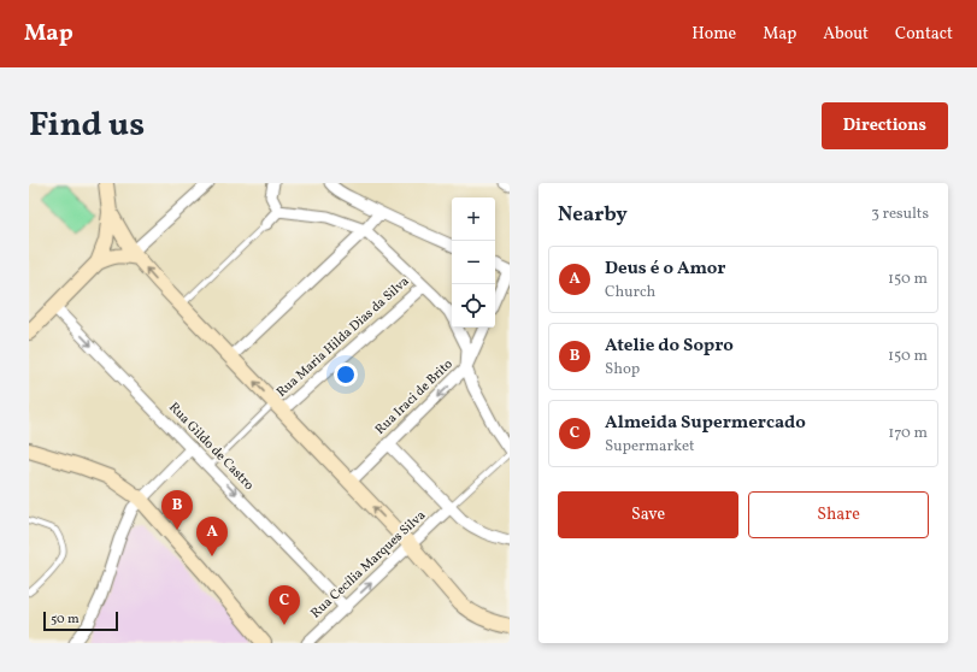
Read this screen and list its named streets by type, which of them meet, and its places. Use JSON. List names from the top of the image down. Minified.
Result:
{"streets":{"street":["Rua Maria Hilda Dias da Silva","Rua Iraci de Brito","Rua Gildo de Castro","Rua Cecília Marques Silva"]},"crossings":[["Rua Gildo de Castro","Rua Cecília Marques Silva"]],"one_way":["Rua Iraci de Brito","Rua Cecília Marques Silva"],"scale_bar":"50 m","page":{"header":"Map","nav":["Home","Map","About","Contact"],"title":"Find us","buttons":["Directions",["Save","Share"]],"heading":["Nearby","3 results"],"map_buttons":["+","−"],"list":[{"mark":"A","name":"Deus é o Amor","note":"Church","value":"150 m"},{"mark":"B","name":"Atelie do Sopro","note":"Shop","value":"150 m"},{"mark":"C","name":"Almeida Supermercado","note":"Supermarket","value":"170 m"}],"pins":["B","A","C"],"scale":"50 m"}}
